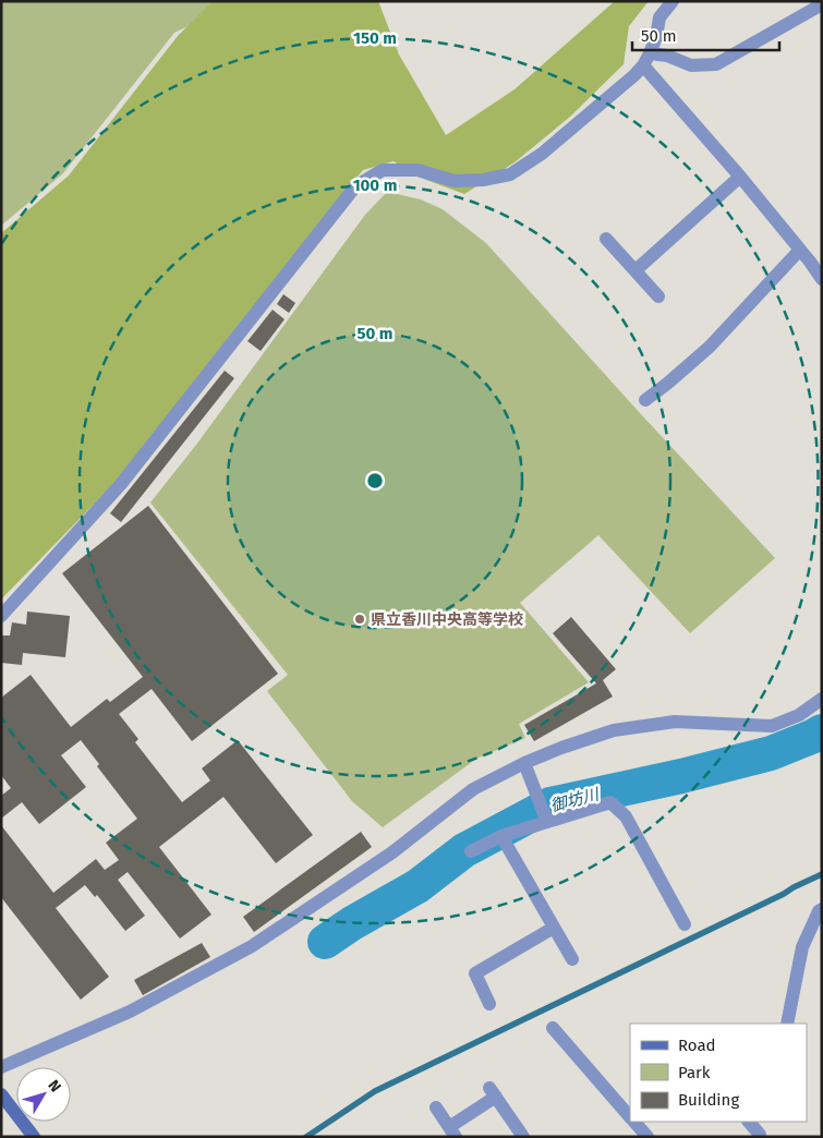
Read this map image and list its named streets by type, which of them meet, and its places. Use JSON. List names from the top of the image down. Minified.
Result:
{"water":["御坊川"],"places":["県立香川中央高等学校"],"legend":["Road","Park","Building"],"scale_bar":"50 m","north":"top right","rings":["150 m","100 m","50 m"]}
